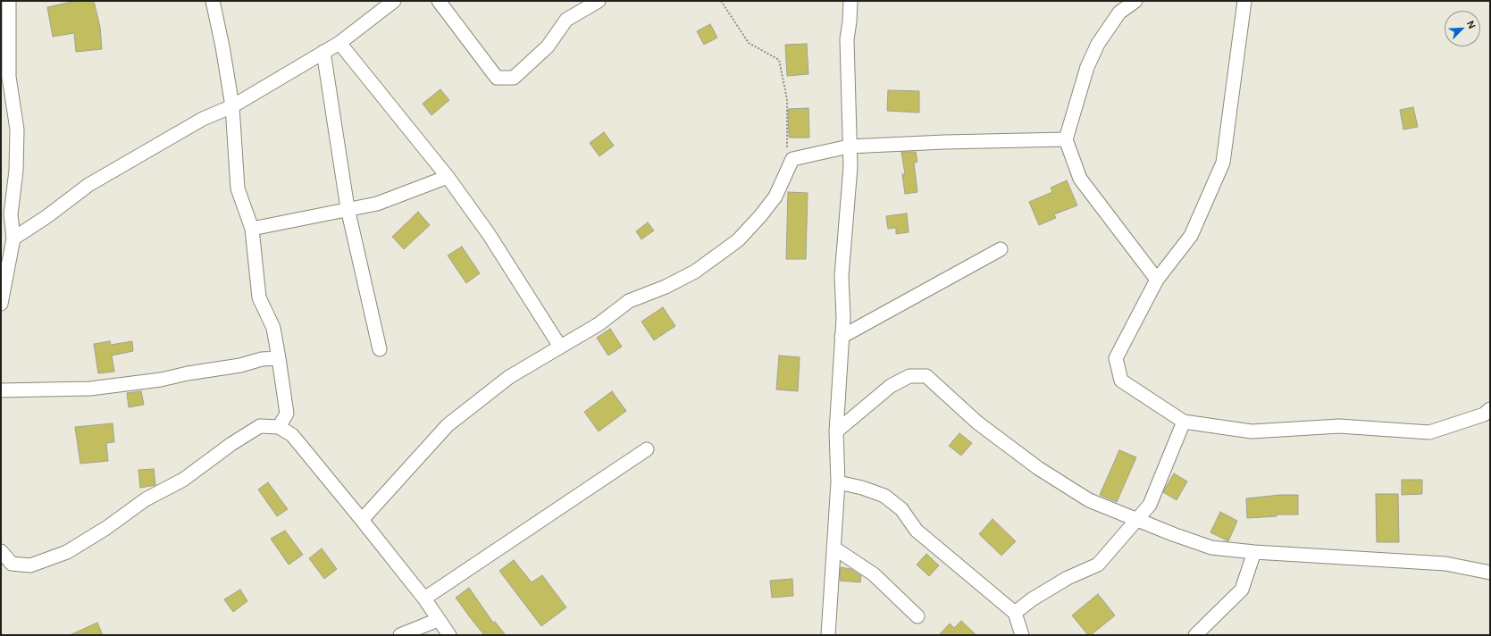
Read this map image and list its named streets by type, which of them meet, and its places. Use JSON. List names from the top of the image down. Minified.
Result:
{"north":"top right"}
